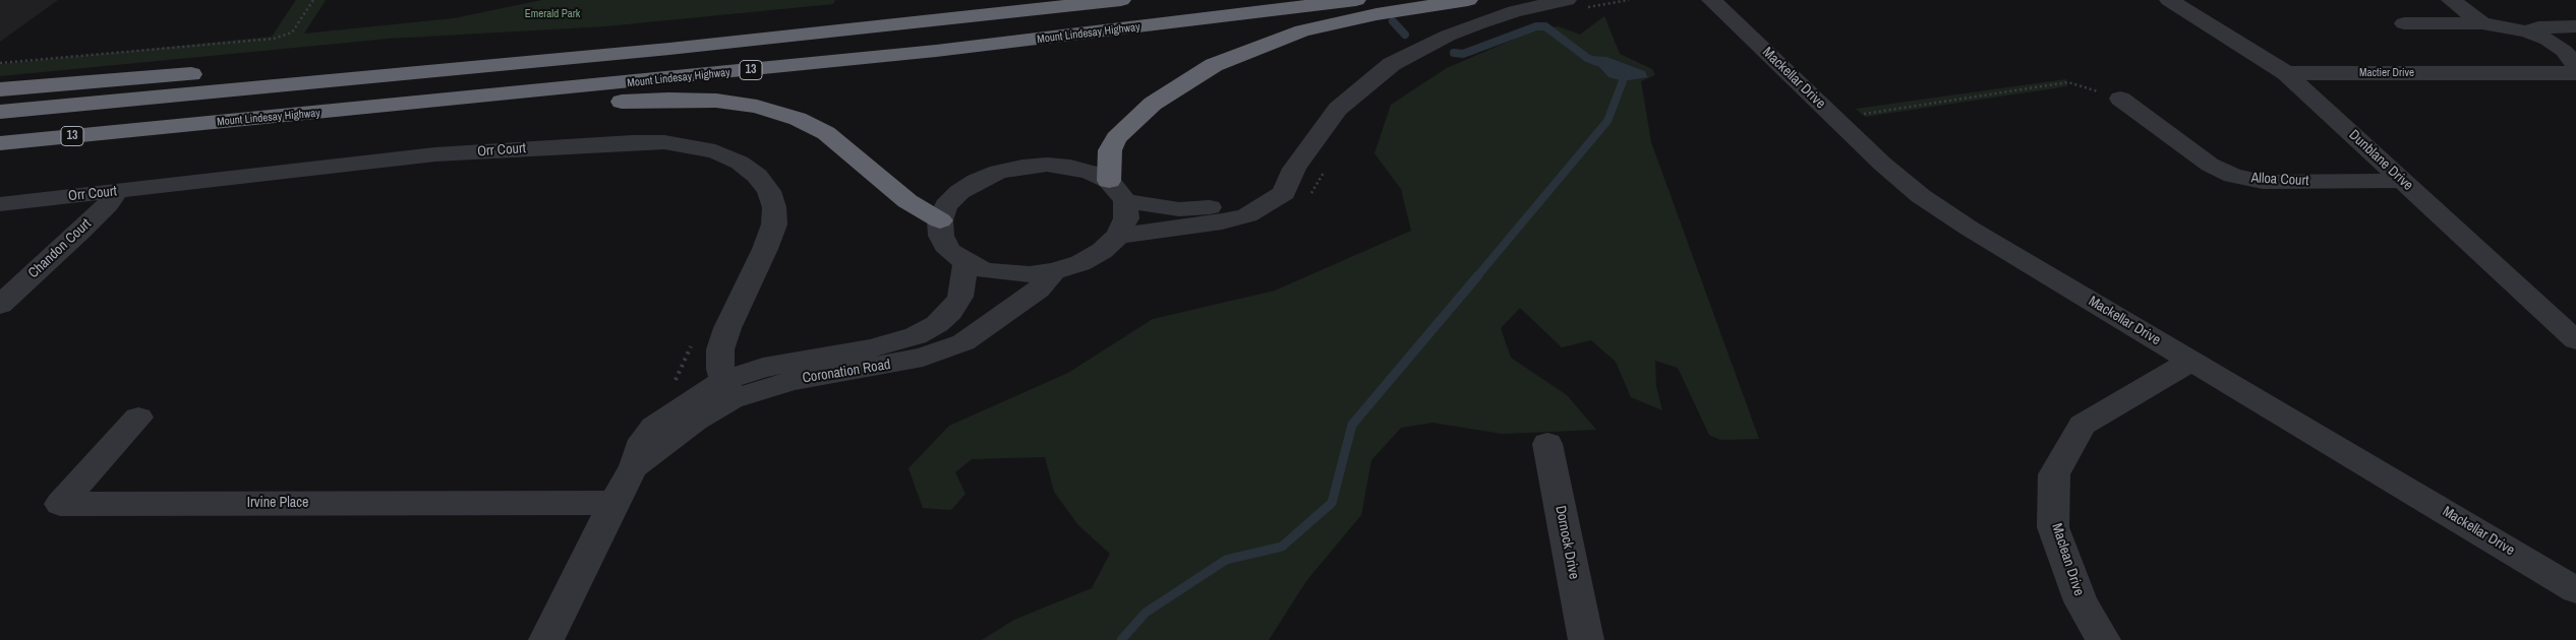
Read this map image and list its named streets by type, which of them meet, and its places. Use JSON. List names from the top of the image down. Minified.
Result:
{"streets":{"highway":["Mount Lindesay Highway","13"],"street":["Mactier Drive","Mackellar Drive","Orr Court","Dunblane Drive","Alloa Court","Chandon Court","Coronation Road","Irvine Place","Dornock Drive","Maclean Drive"]},"crossings":[["Mactier Drive","Dunblane Drive"],["Mackellar Drive","Maclean Drive"],["Orr Court","Chandon Court"],["Orr Court","Coronation Road"],["Dunblane Drive","Alloa Court"],["Coronation Road","Irvine Place"]],"parks":["Emerald Park"]}
